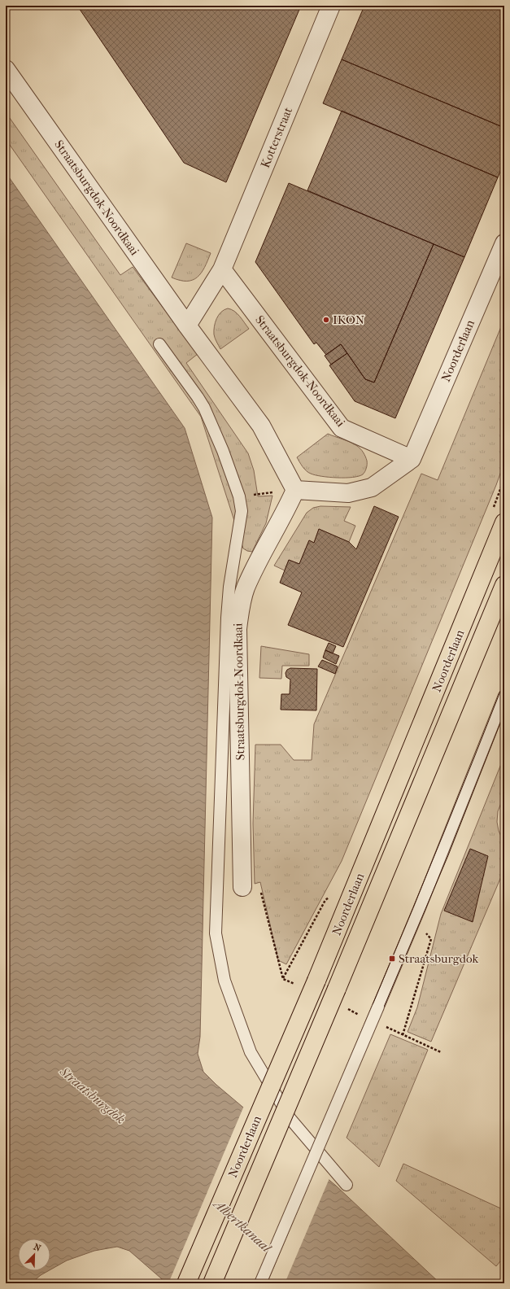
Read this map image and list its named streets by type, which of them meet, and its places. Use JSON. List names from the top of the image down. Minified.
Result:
{"streets":{"main road":["Noorderlaan"],"street":["Kotterstraat","Straatsburgdok-Noordkaai"]},"crossings":[["Kotterstraat","Straatsburgdok-Noordkaai"],["Straatsburgdok-Noordkaai","Noorderlaan"]],"water":["Straatsburgdok","Albertkanaal"],"places":{"other":["IKON"],"transit":["Straatsburgdok"]},"north":"top right"}
